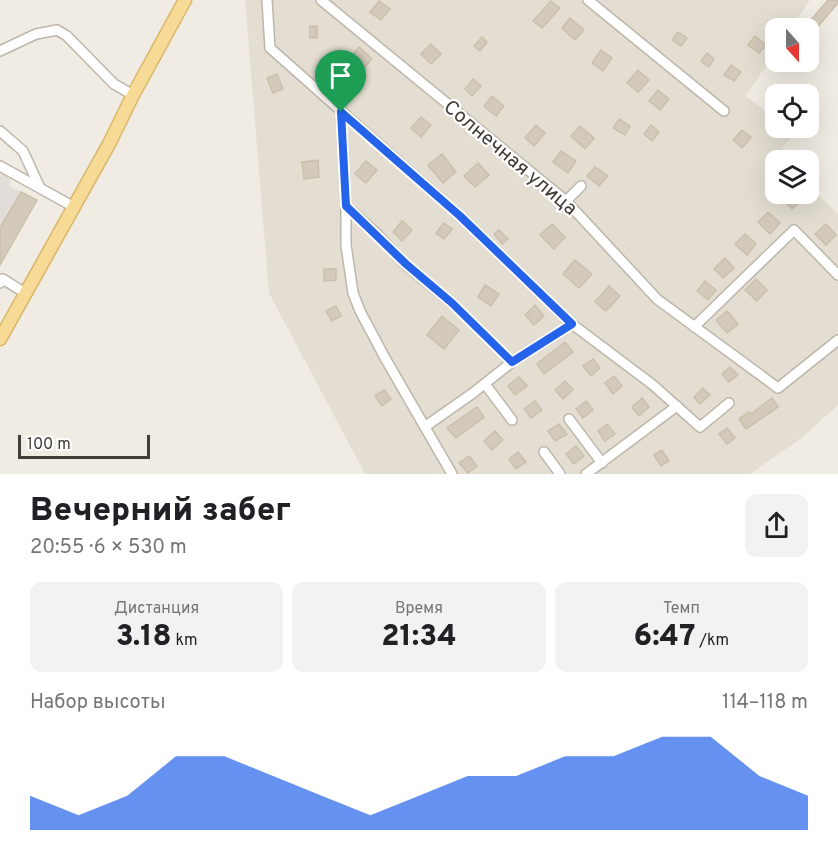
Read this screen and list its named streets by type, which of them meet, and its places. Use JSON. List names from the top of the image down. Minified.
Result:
{"streets":{"street":["Солнечная улица"]},"scale_bar":"100 m","north":"bottom","page":{"scale":"100 m","heading":["Вечерний забег","20:55 · 6 × 530 m"],"stats":[["Дистанция","3.18 km"],["Время","21:34"],["Темп","6:47 /km"]],"chart":["Набор высоты","114–118 m"]}}
